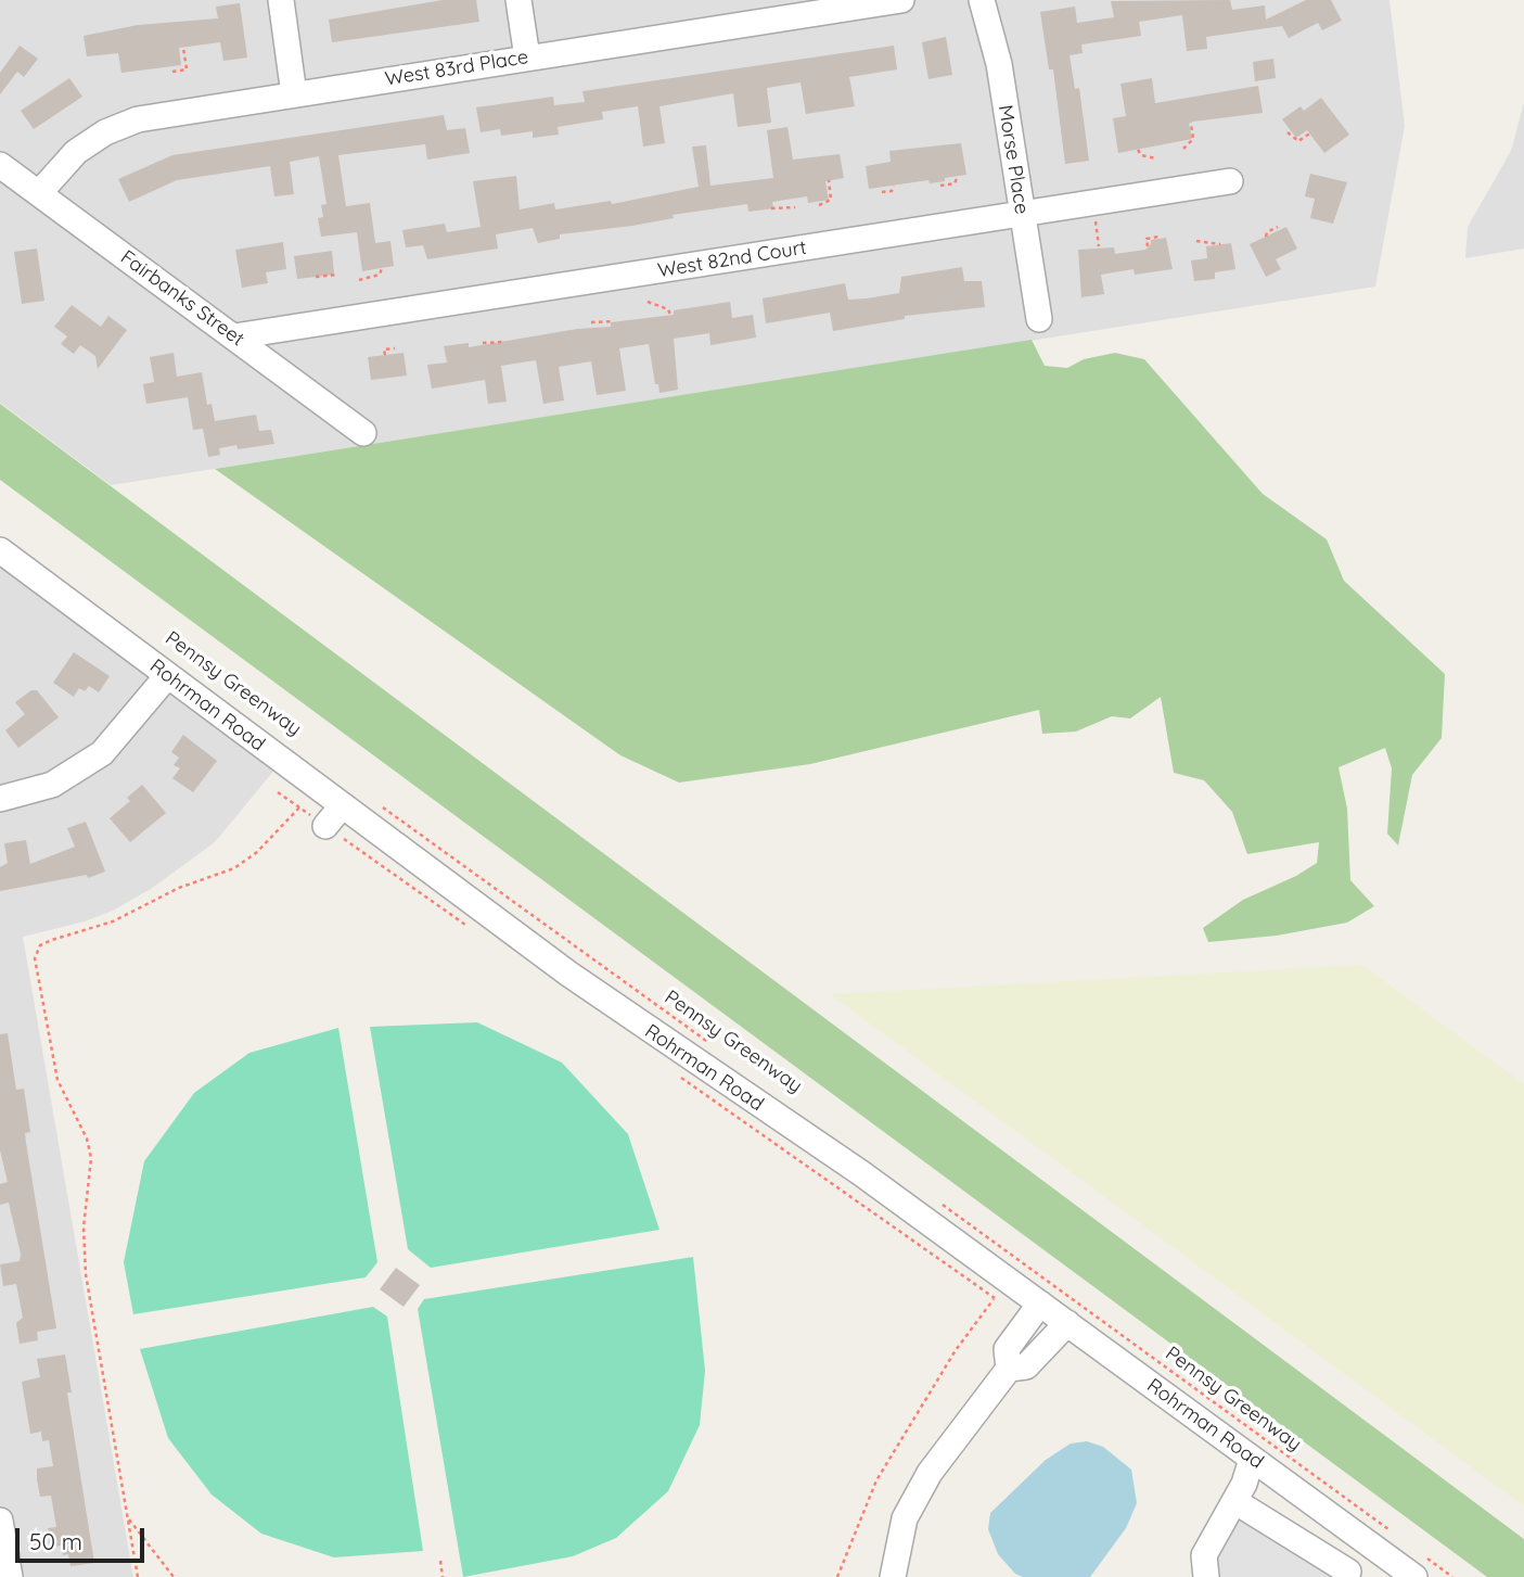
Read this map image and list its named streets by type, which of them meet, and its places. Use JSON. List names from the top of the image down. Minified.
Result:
{"streets":{"street":["West 83rd Place","Morse Place","West 82nd Court","Fairbanks Street","Rohrman Road"],"path":["Pennsy Greenway"]},"crossings":[["West 83rd Place","Fairbanks Street"],["Morse Place","West 82nd Court"],["West 82nd Court","Fairbanks Street"]],"scale_bar":"50 m"}
